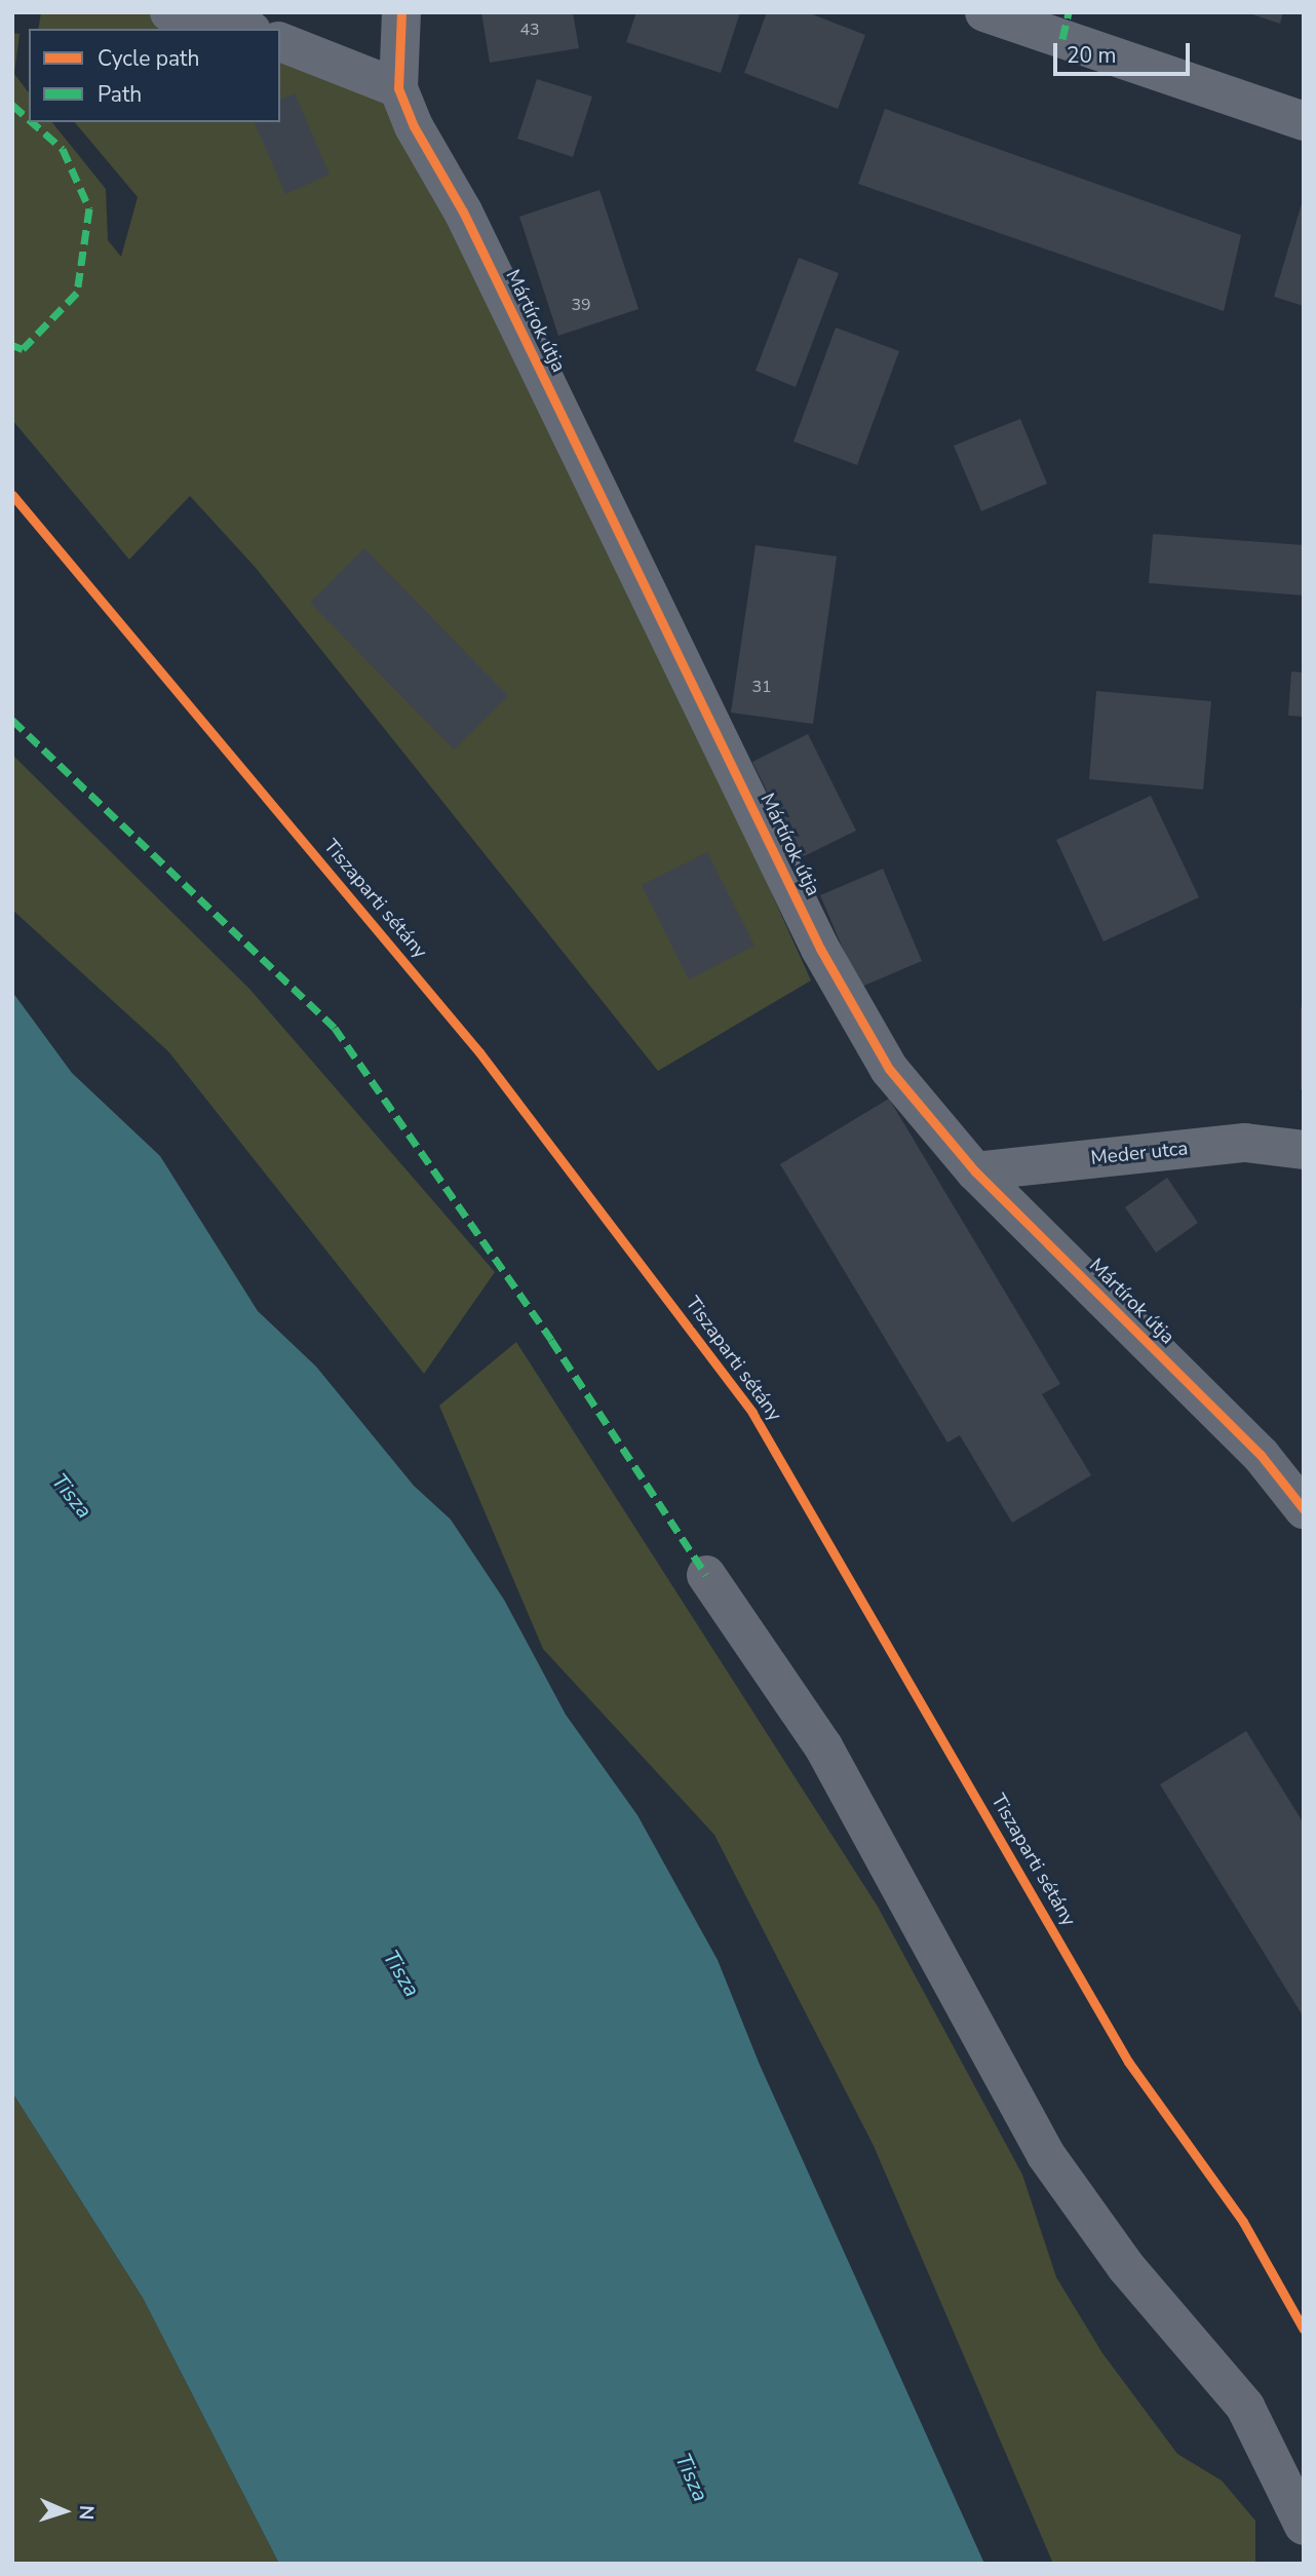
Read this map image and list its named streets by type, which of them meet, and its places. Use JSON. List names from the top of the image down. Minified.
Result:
{"streets":{"street":["Mártírok útja","Meder utca"],"cycle path":["Tiszaparti sétány"]},"crossings":[["Mártírok útja","Meder utca"]],"water":["Tisza"],"house_numbers":["43","39","31"],"legend":["Cycle path","Path"],"scale_bar":"20 m","north":"right"}
